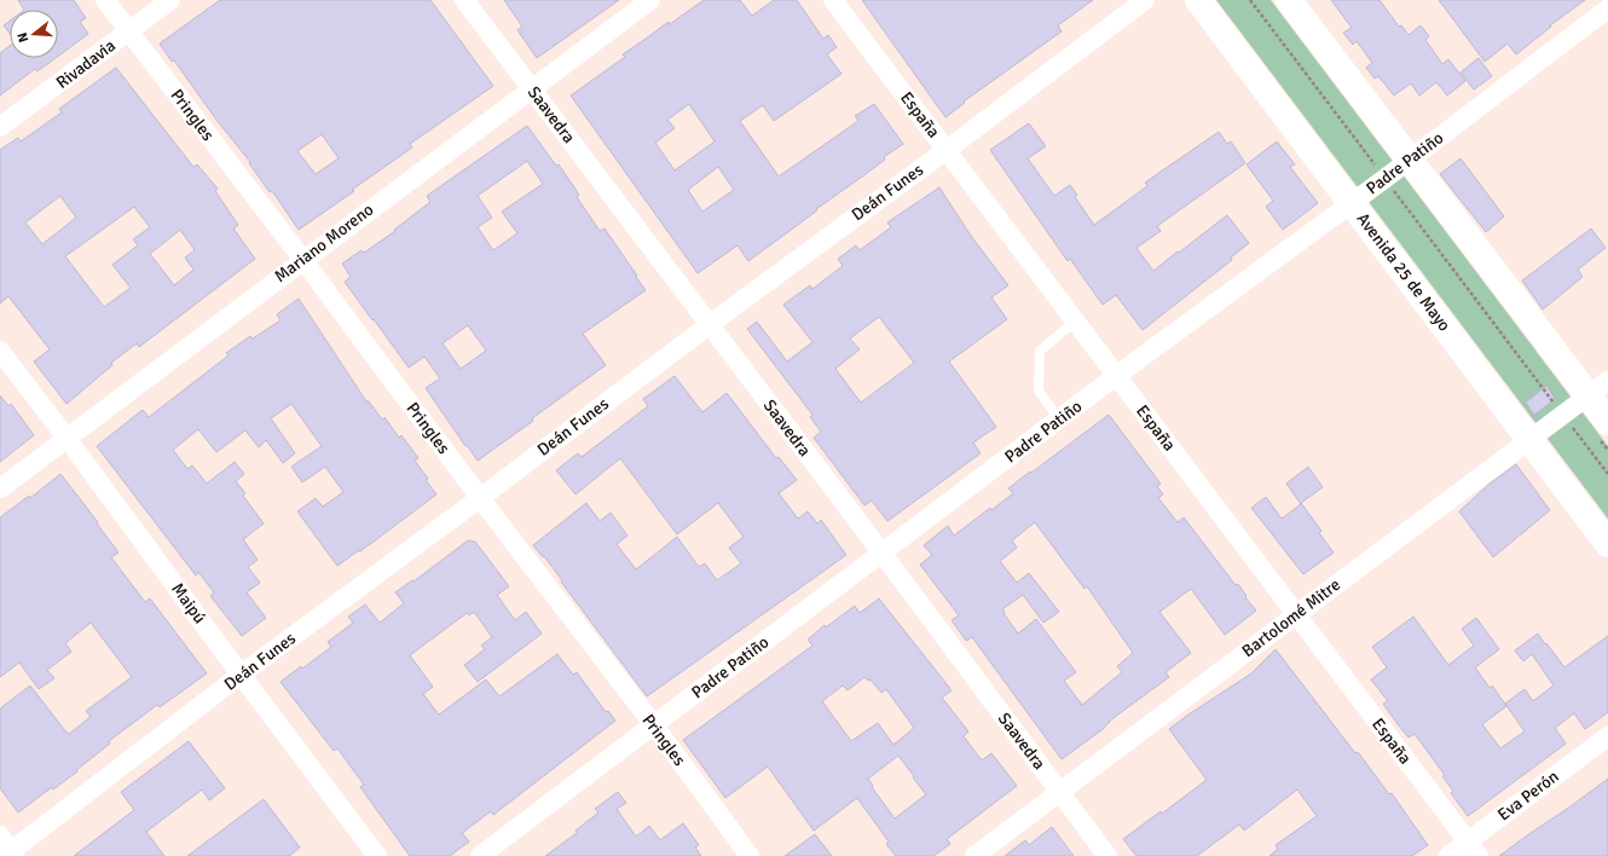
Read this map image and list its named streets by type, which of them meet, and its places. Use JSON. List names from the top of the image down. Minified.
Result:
{"streets":{"main road":["Avenida 25 de Mayo"],"street":["Rivadavia","Pringles","Saavedra","España","Padre Patiño","Deán Funes","Mariano Moreno","Maipú","Bartolomé Mitre","Eva Perón"]},"crossings":[["Rivadavia","Pringles"],["Pringles","Padre Patiño"],["Pringles","Deán Funes"],["Pringles","Mariano Moreno"],["Saavedra","Padre Patiño"],["Saavedra","Deán Funes"],["Saavedra","Mariano Moreno"],["Saavedra","Bartolomé Mitre"],["España","Padre Patiño"],["España","Deán Funes"],["España","Bartolomé Mitre"],["España","Eva Perón"],["Padre Patiño","Avenida 25 de Mayo"],["Deán Funes","Maipú"],["Mariano Moreno","Maipú"],["Avenida 25 de Mayo","Bartolomé Mitre"]],"north":"left"}
